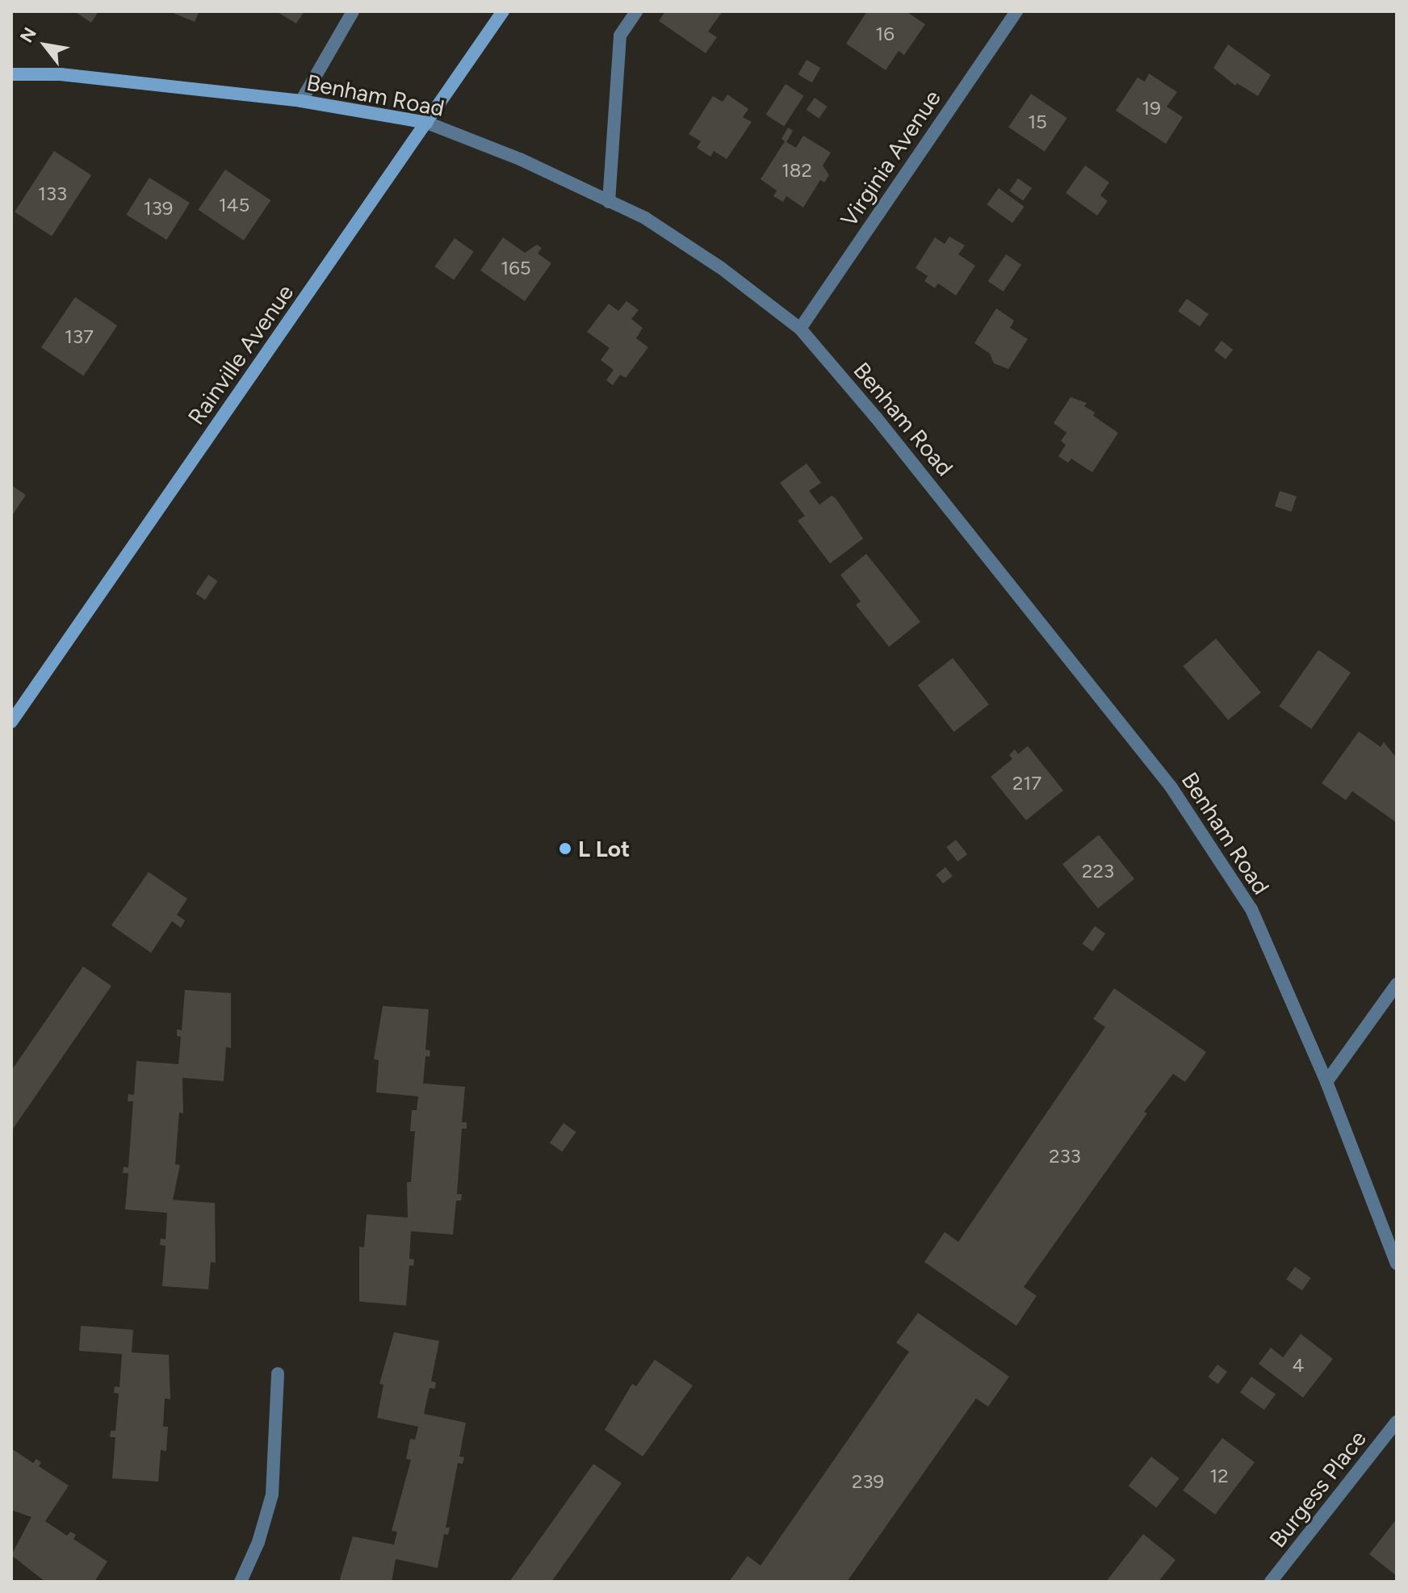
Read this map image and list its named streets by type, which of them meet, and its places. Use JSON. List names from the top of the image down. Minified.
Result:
{"streets":{"main road":["Benham Road","Rainville Avenue"],"street":["Virginia Avenue","Burgess Place"]},"crossings":[["Benham Road","Virginia Avenue"],["Benham Road","Rainville Avenue"]],"places":["L Lot"],"house_numbers":["16","19","15","182","133","145","139","165","137","217","223","233","4","12","239"],"north":"top left"}
